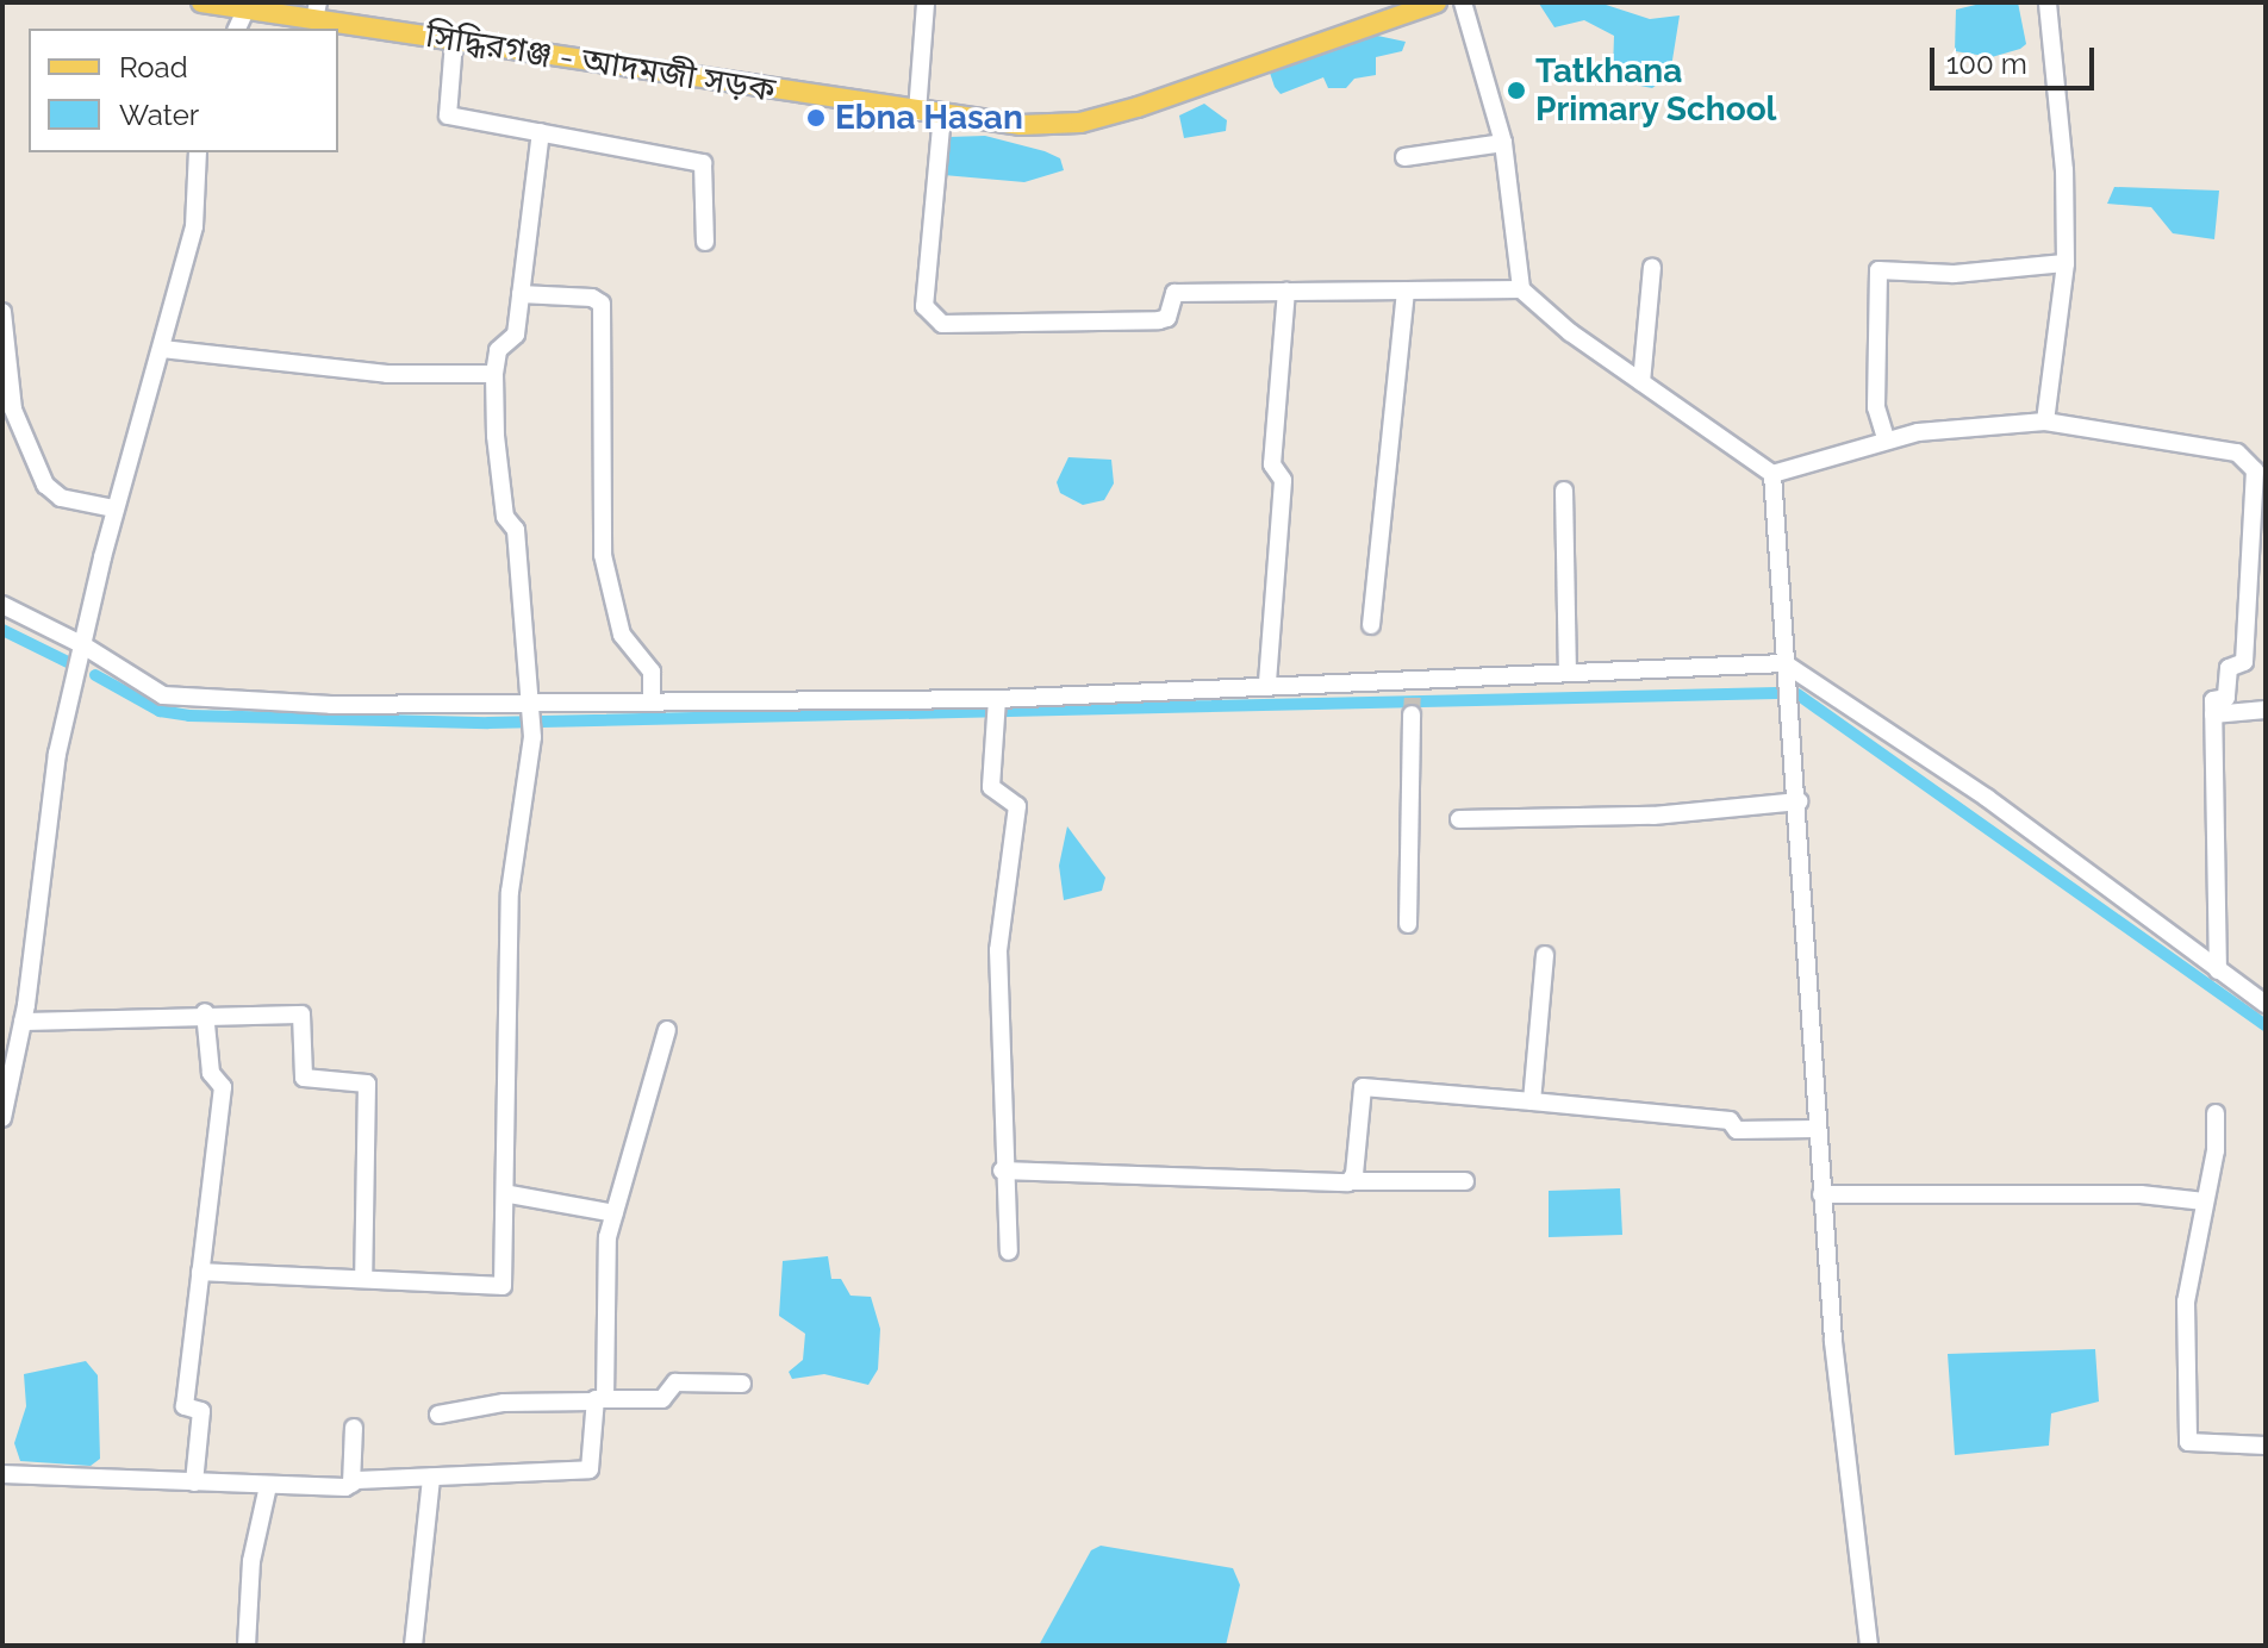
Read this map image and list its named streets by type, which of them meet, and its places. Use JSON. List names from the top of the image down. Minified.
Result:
{"streets":{"main road":["সিদ্ধিরগঞ্জ - আদমজী সড়ক"]},"places":["Tatkhana Primary School","Ebna Hasan"],"legend":["Road","Water"],"scale_bar":"100 m"}
